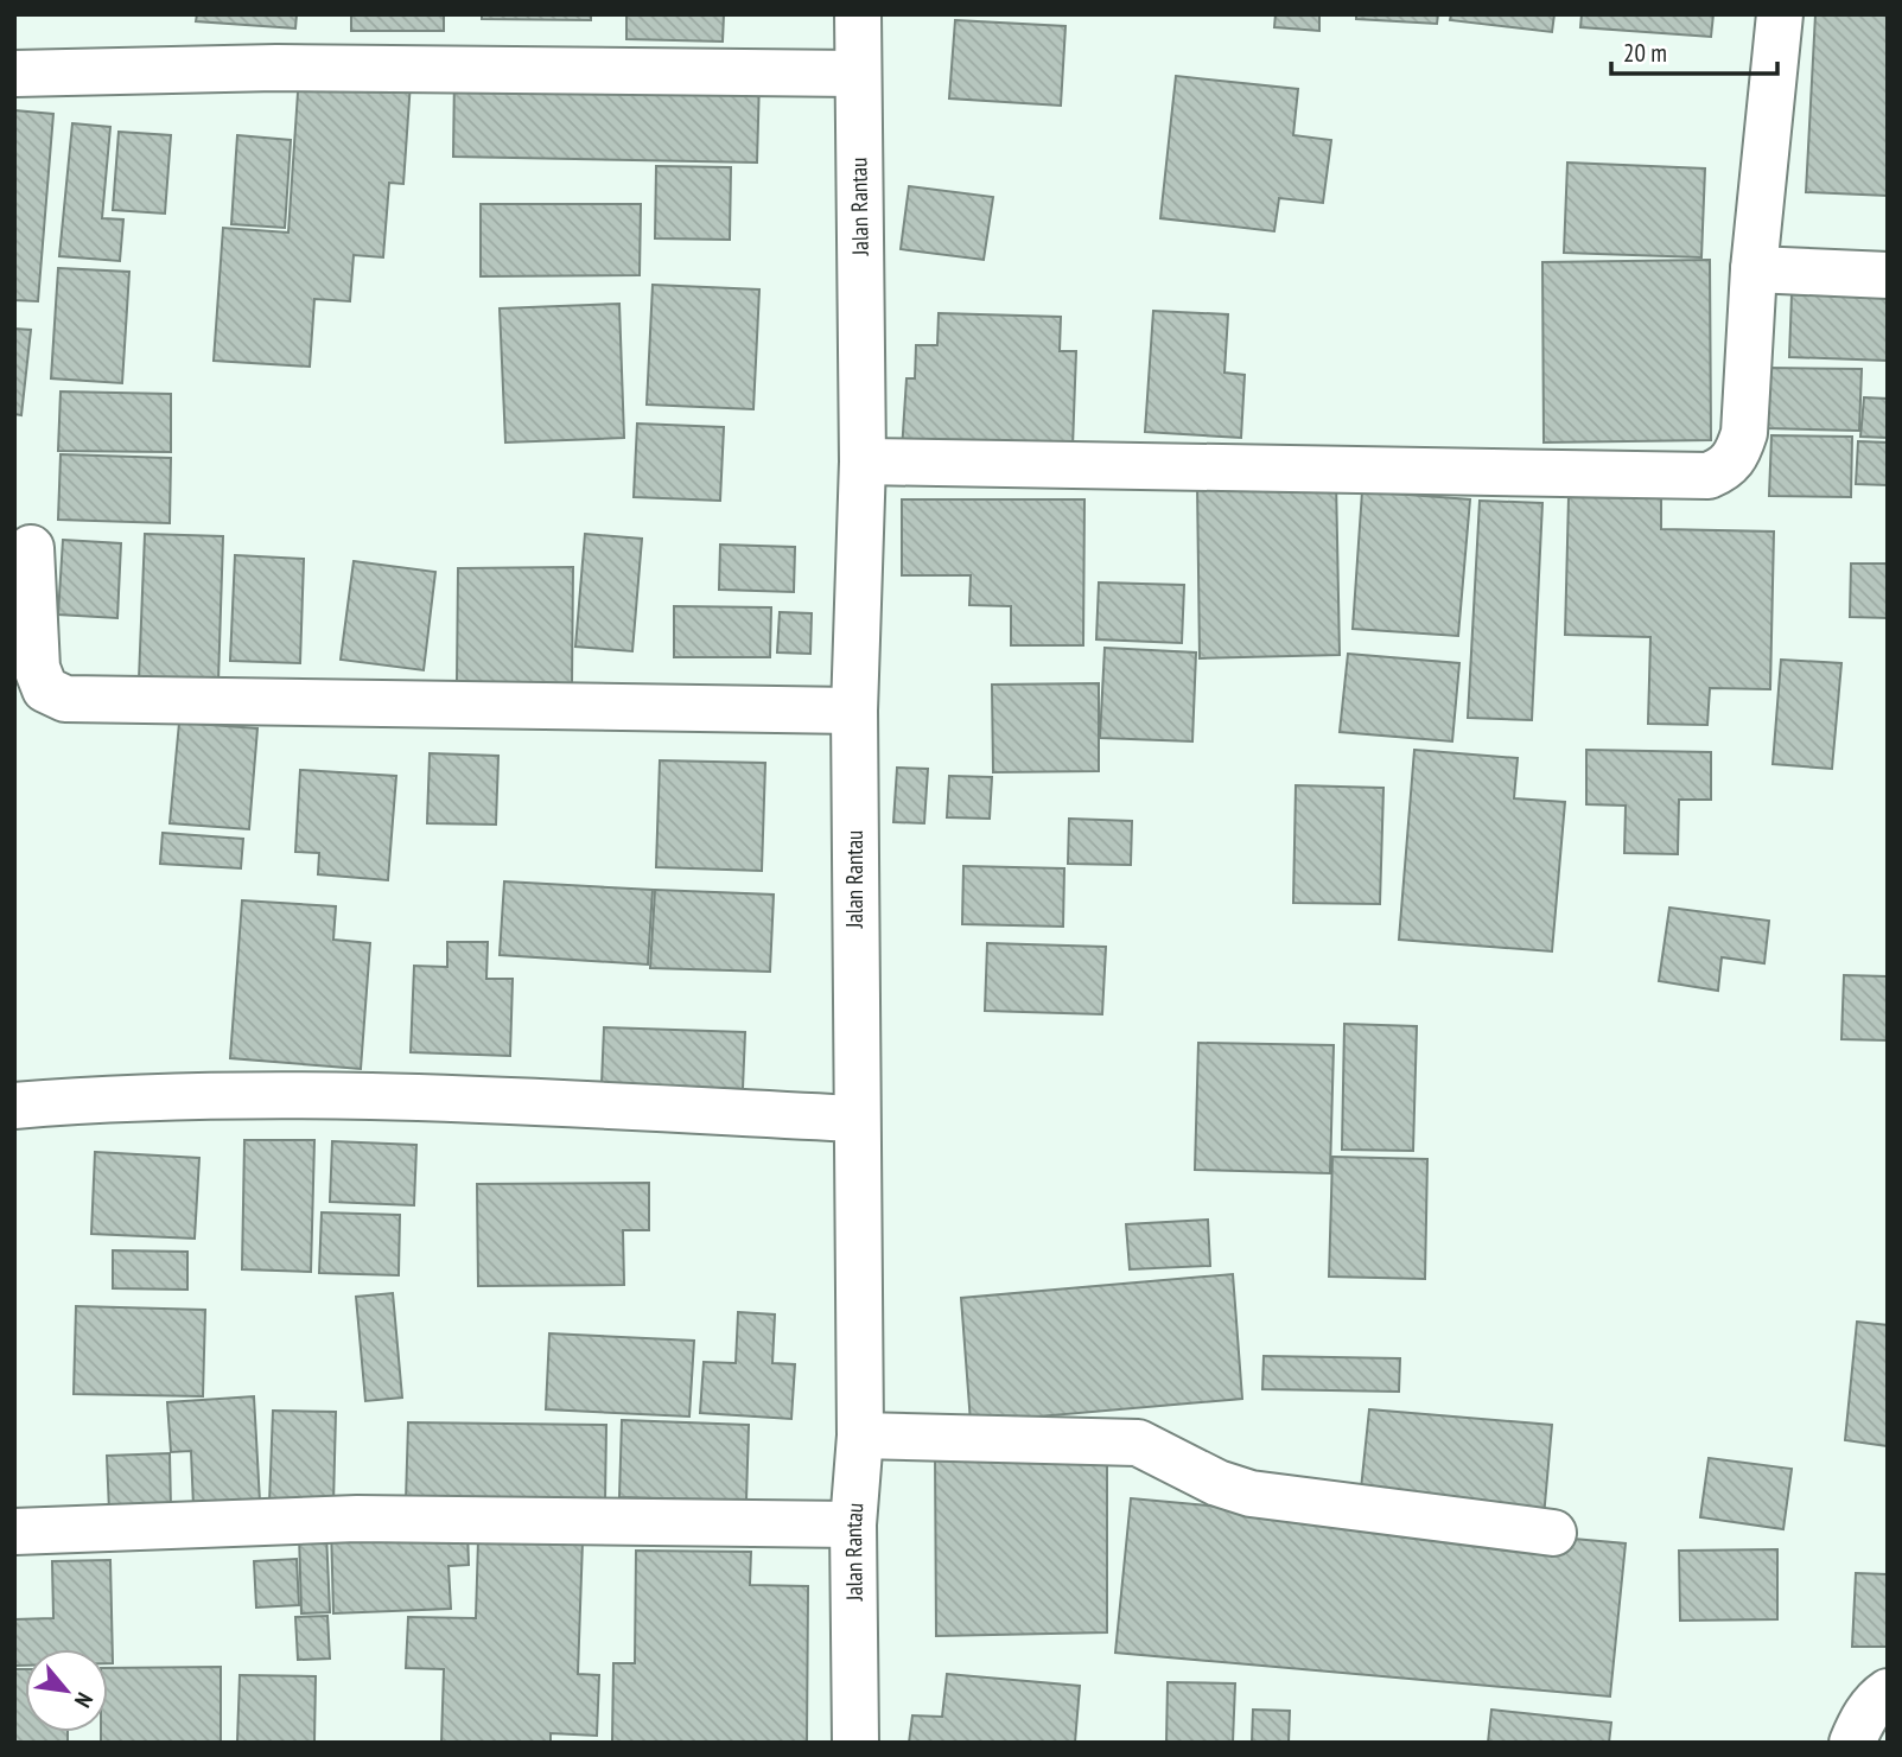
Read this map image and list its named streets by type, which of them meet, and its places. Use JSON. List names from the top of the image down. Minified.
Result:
{"streets":{"street":["Jalan Rantau"]},"scale_bar":"20 m","north":"bottom right"}
